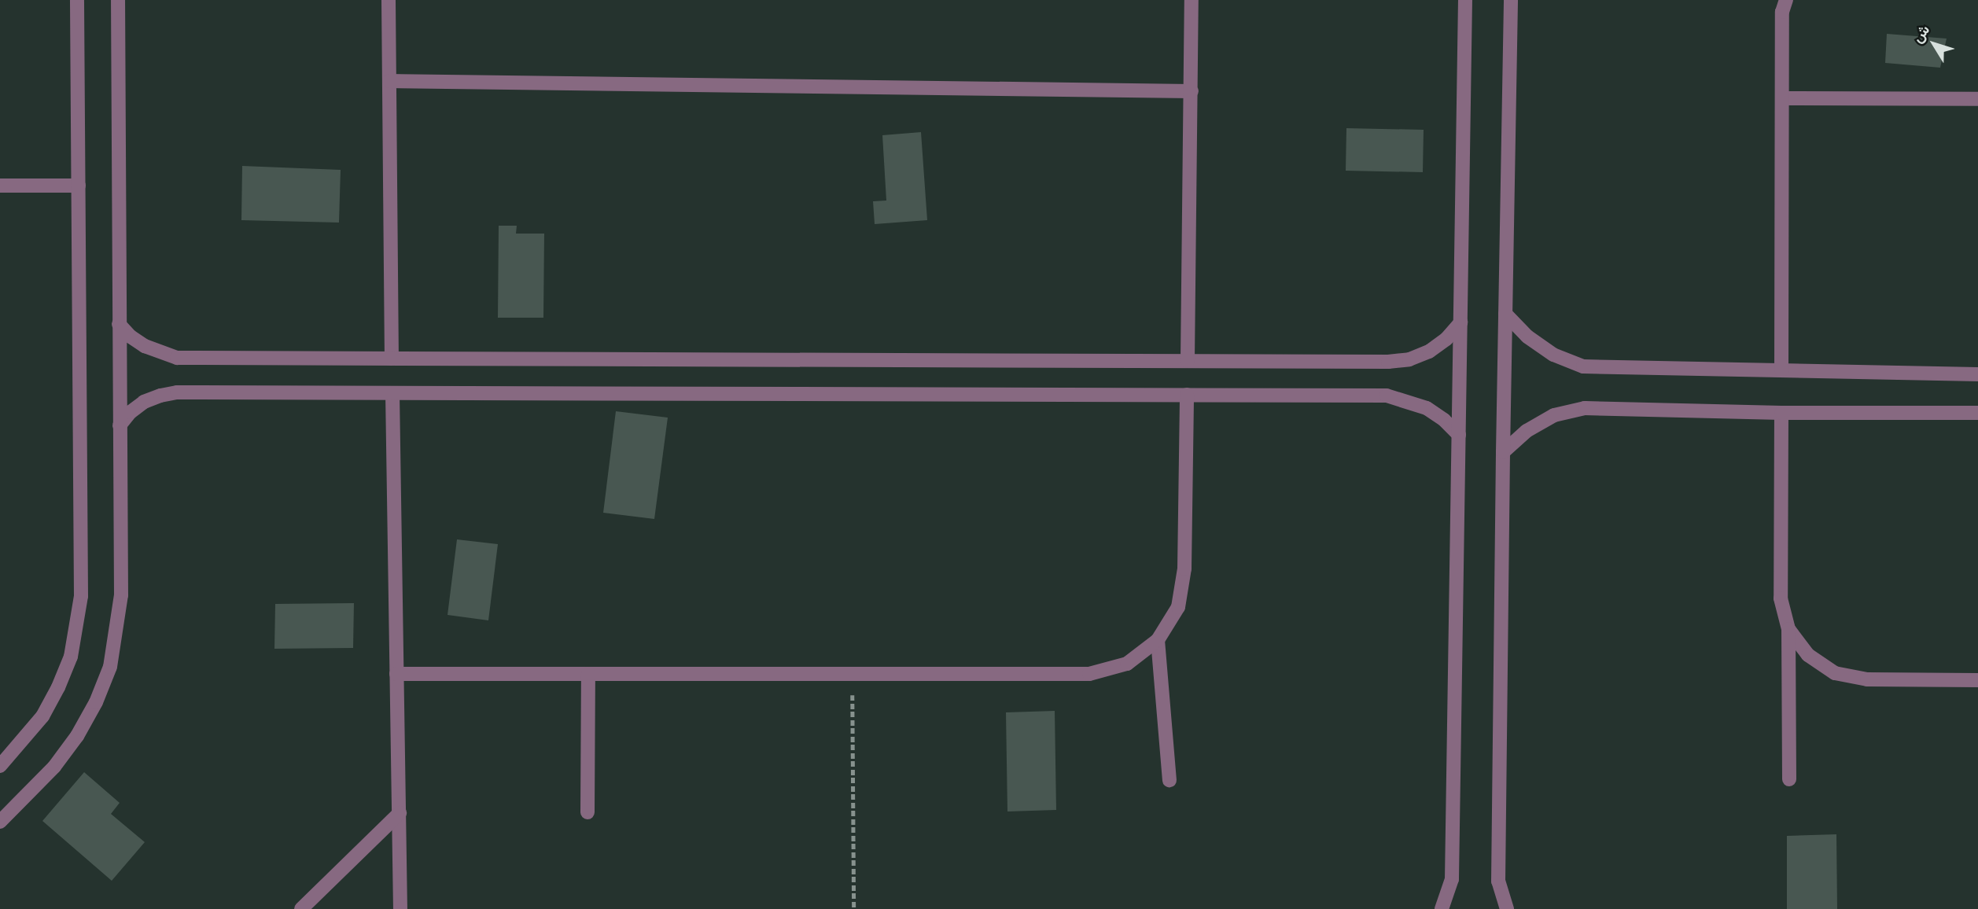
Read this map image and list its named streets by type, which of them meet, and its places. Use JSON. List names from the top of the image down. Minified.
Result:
{"north":"top left"}
